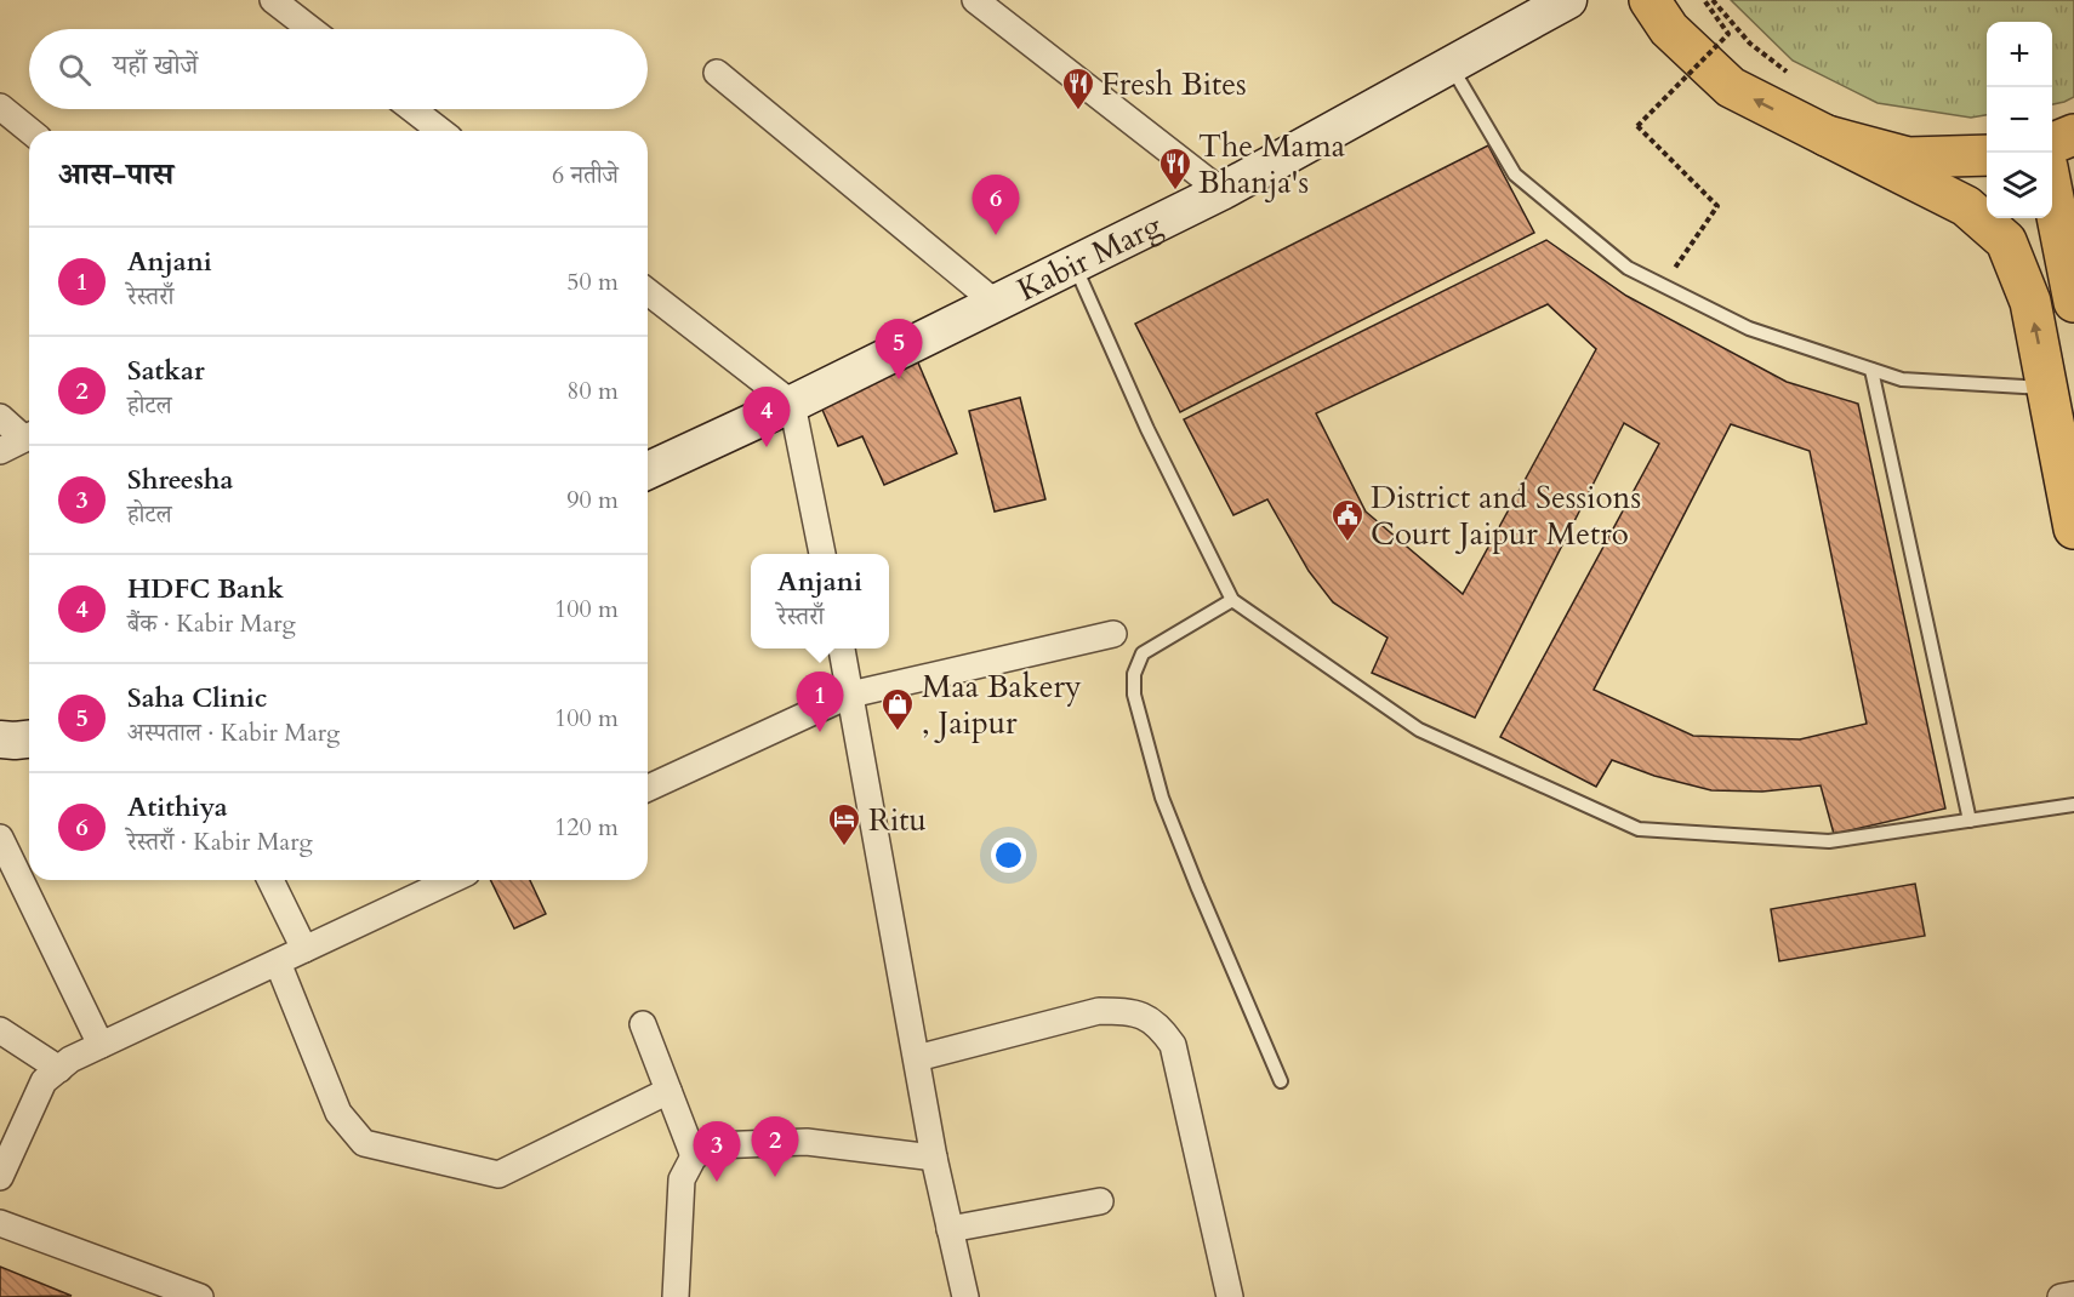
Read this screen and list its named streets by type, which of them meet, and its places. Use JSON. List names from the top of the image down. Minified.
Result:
{"streets":{"street":["Kabir Marg"]},"places":{"restaurant":["Fresh Bites","The Mama Bhanja's"],"public building":["District and Sessions Court Jaipur Metro"],"shop":["Maa Bakery , Jaipur"],"hotel":["Ritu"]},"page":{"map_buttons":["+","−"],"search":"यहाँ खोजें","heading":["आस-पास","6 नतीजे"],"pins":["6","5","4","1","2","3"],"list":[{"mark":"1","name":"Anjani","note":"रेस्तराँ","value":"50 m"},{"mark":"2","name":"Satkar","note":"होटल","value":"80 m"},{"mark":"3","name":"Shreesha","note":"होटल","value":"90 m"},{"mark":"4","name":"HDFC Bank","note":"बैंक · Kabir Marg","value":"100 m"},{"mark":"5","name":"Saha Clinic","note":"अस्पताल · Kabir Marg","value":"100 m"},{"mark":"6","name":"Atithiya","note":"रेस्तराँ · Kabir Marg","value":"120 m"}],"popup":["Anjani","रेस्तराँ"]}}
